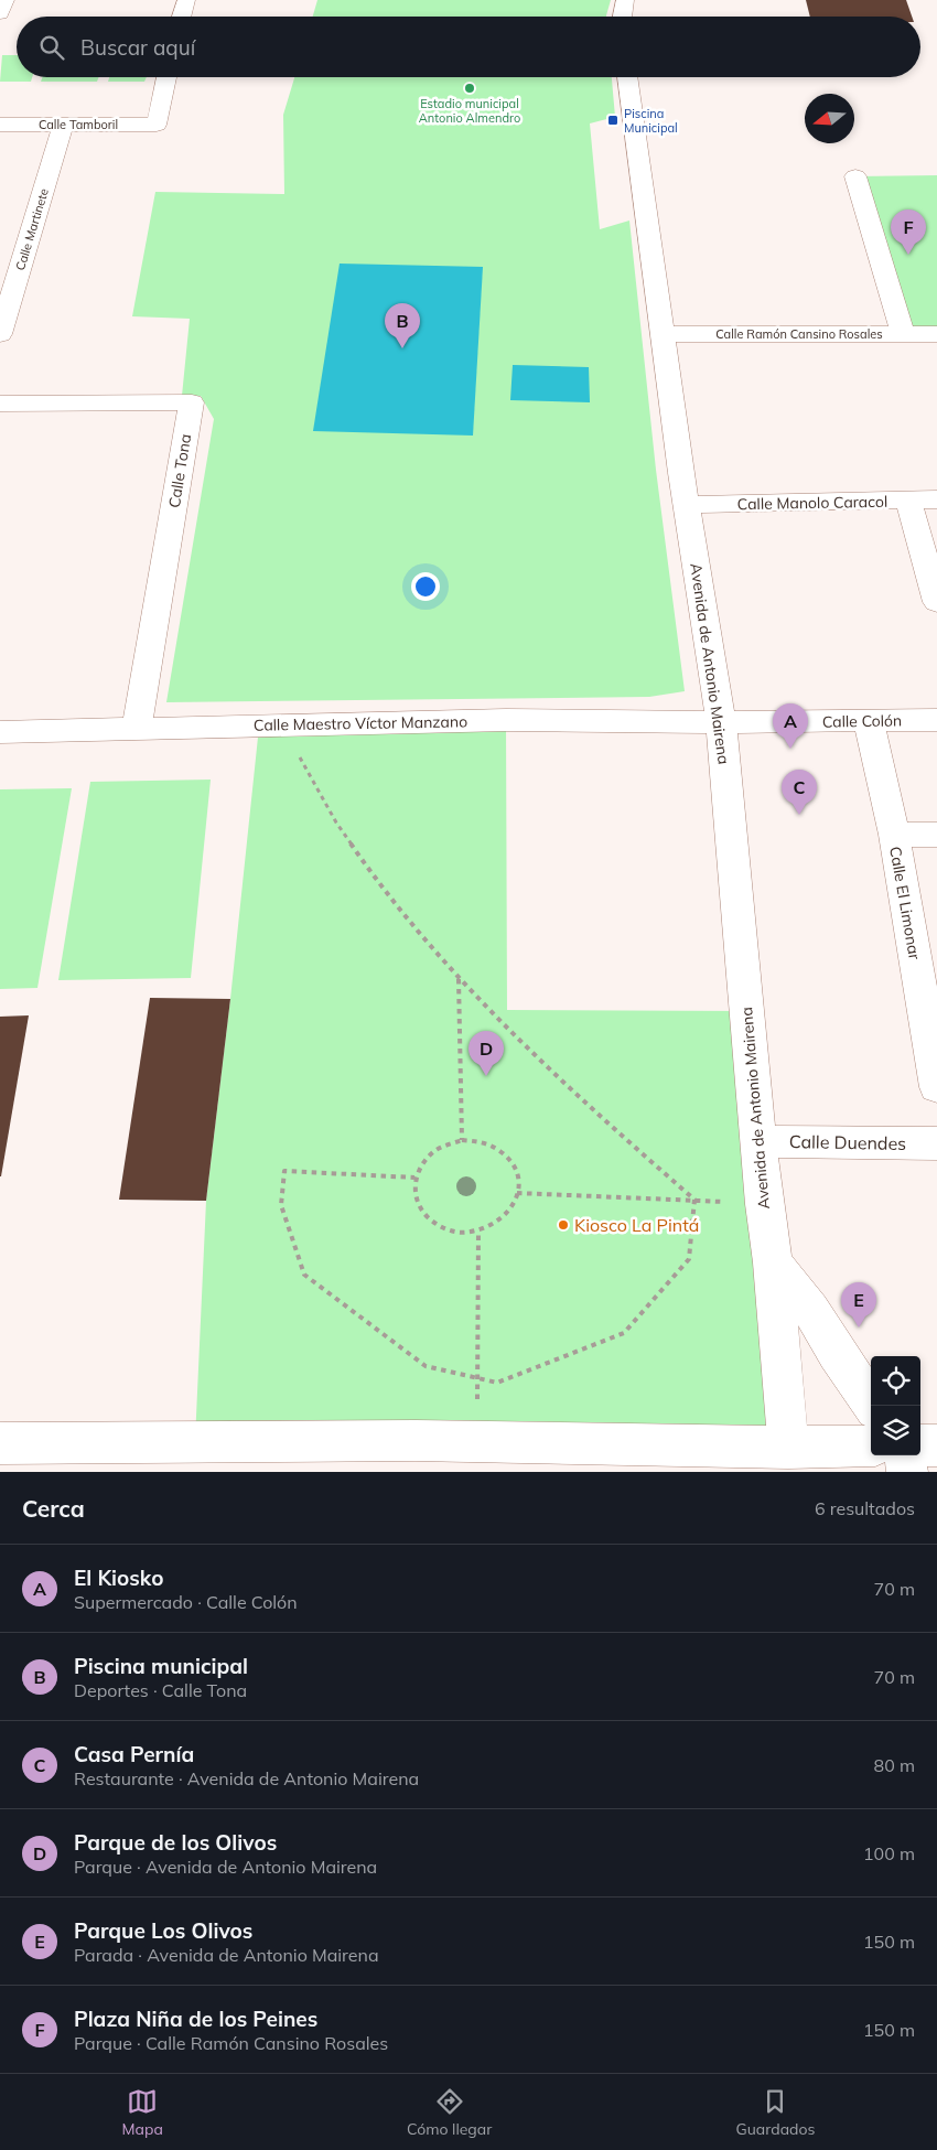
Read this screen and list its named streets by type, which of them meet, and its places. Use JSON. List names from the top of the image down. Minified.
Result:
{"streets":{"street":["Calle Tamboril","Calle Martinete","Calle Ramón Cansino Rosales","Calle Tona","Calle Manolo Caracol","Avenida de Antonio Mairena","Calle Colón","Calle Maestro Víctor Manzano","Calle El Limonar","Calle Duendes"]},"crossings":[["Calle Tamboril","Calle Martinete"],["Calle Ramón Cansino Rosales","Avenida de Antonio Mairena"],["Calle Tona","Calle Maestro Víctor Manzano"],["Calle Manolo Caracol","Avenida de Antonio Mairena"],["Avenida de Antonio Mairena","Calle Colón"],["Avenida de Antonio Mairena","Calle Maestro Víctor Manzano"],["Avenida de Antonio Mairena","Calle Duendes"],["Calle Colón","Calle Maestro Víctor Manzano"],["Calle Colón","Calle El Limonar"]],"places":{"other":["Estadio municipal Antonio Almendro","Kiosco La Pintá"],"transit":["Piscina Municipal"]},"north":"left","page":{"search":"Buscar aquí","pins":["F","B","A","C","D","E"],"heading":["Cerca","6 resultados"],"list":[{"mark":"A","name":"El Kiosko","note":"Supermercado · Calle Colón","value":"70 m"},{"mark":"B","name":"Piscina municipal","note":"Deportes · Calle Tona","value":"70 m"},{"mark":"C","name":"Casa Pernía","note":"Restaurante · Avenida de Antonio Mairena","value":"80 m"},{"mark":"D","name":"Parque de los Olivos","note":"Parque · Avenida de Antonio Mairena","value":"100 m"},{"mark":"E","name":"Parque Los Olivos","note":"Parada · Avenida de Antonio Mairena","value":"150 m"},{"mark":"F","name":"Plaza Niña de los Peines","note":"Parque · Calle Ramón Cansino Rosales","value":"150 m"}],"nav":["Mapa","Cómo llegar","Guardados"]}}
